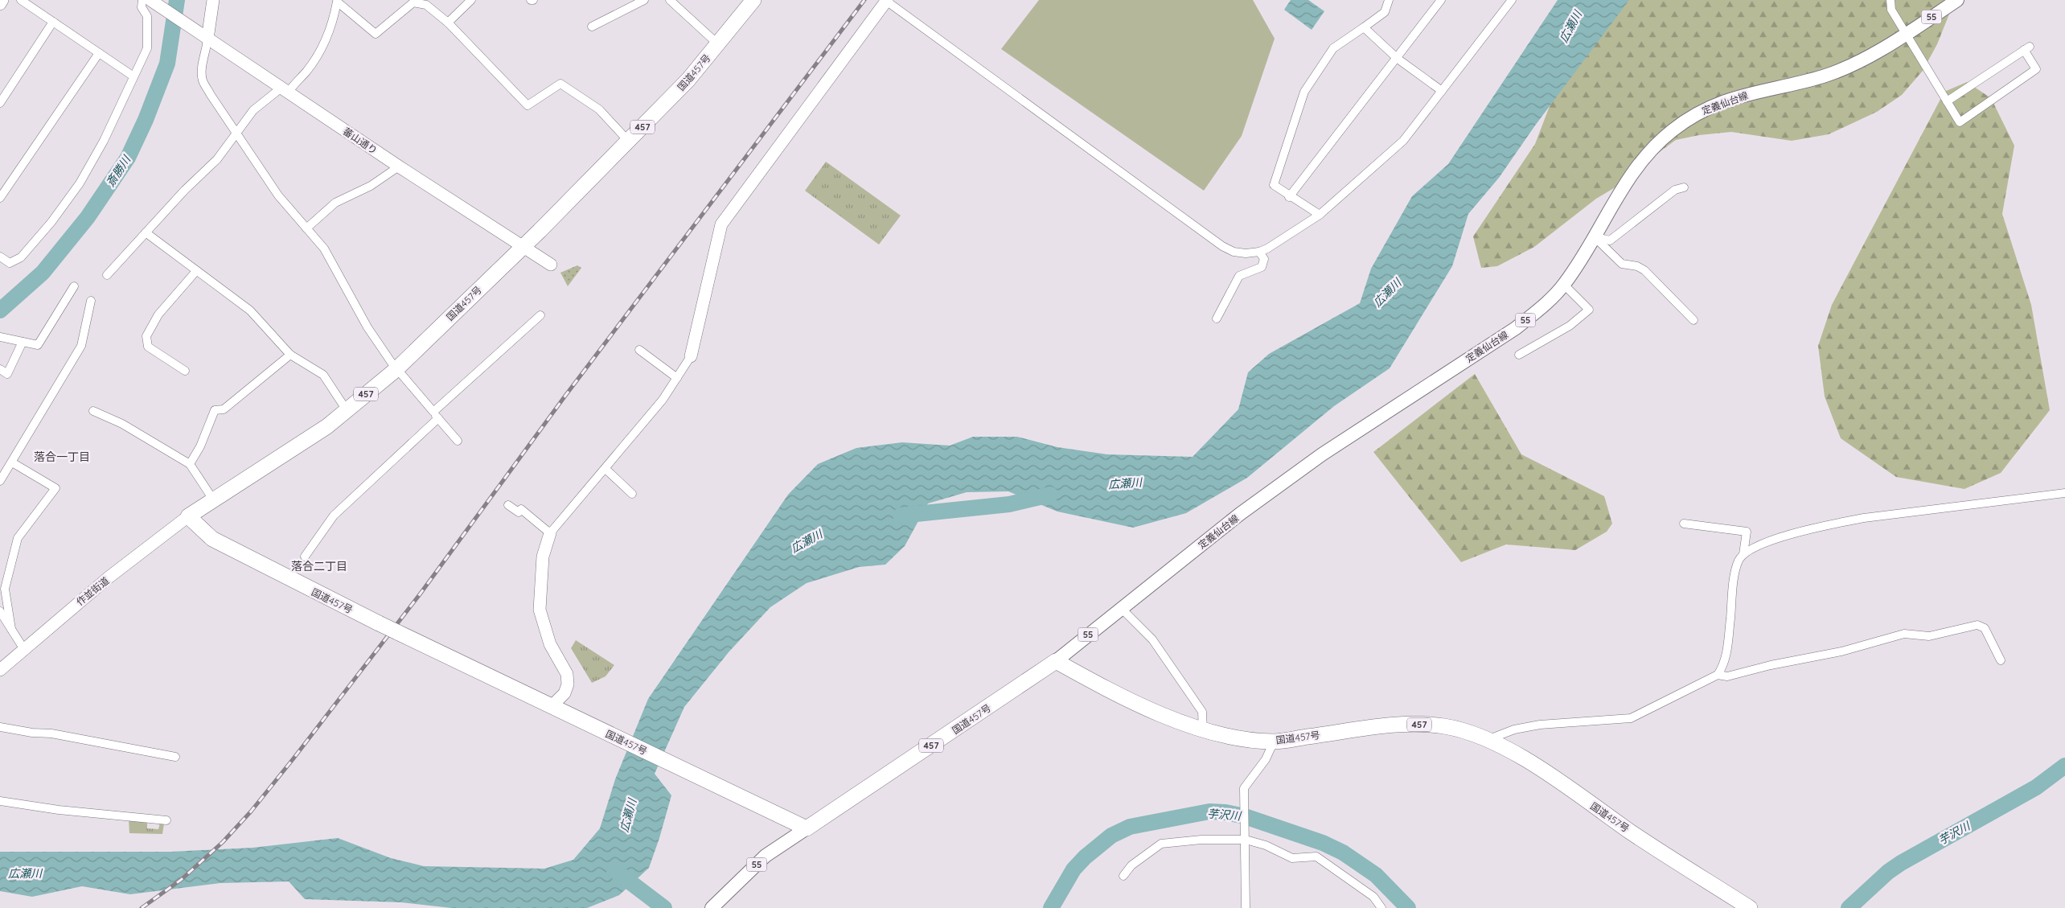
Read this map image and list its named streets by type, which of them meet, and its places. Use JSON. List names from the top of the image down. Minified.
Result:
{"streets":{"highway":["国道457号","457"],"main road":["55","定義仙台線"],"street":["蕃山通り","作並街道"]},"crossings":[["55","国道457号"],["国道457号","定義仙台線"],["国道457号","蕃山通り"],["国道457号","作並街道"]],"districts":["落合一丁目","落合二丁目"],"water":["広瀬川","斎勝川","芋沢川"]}
